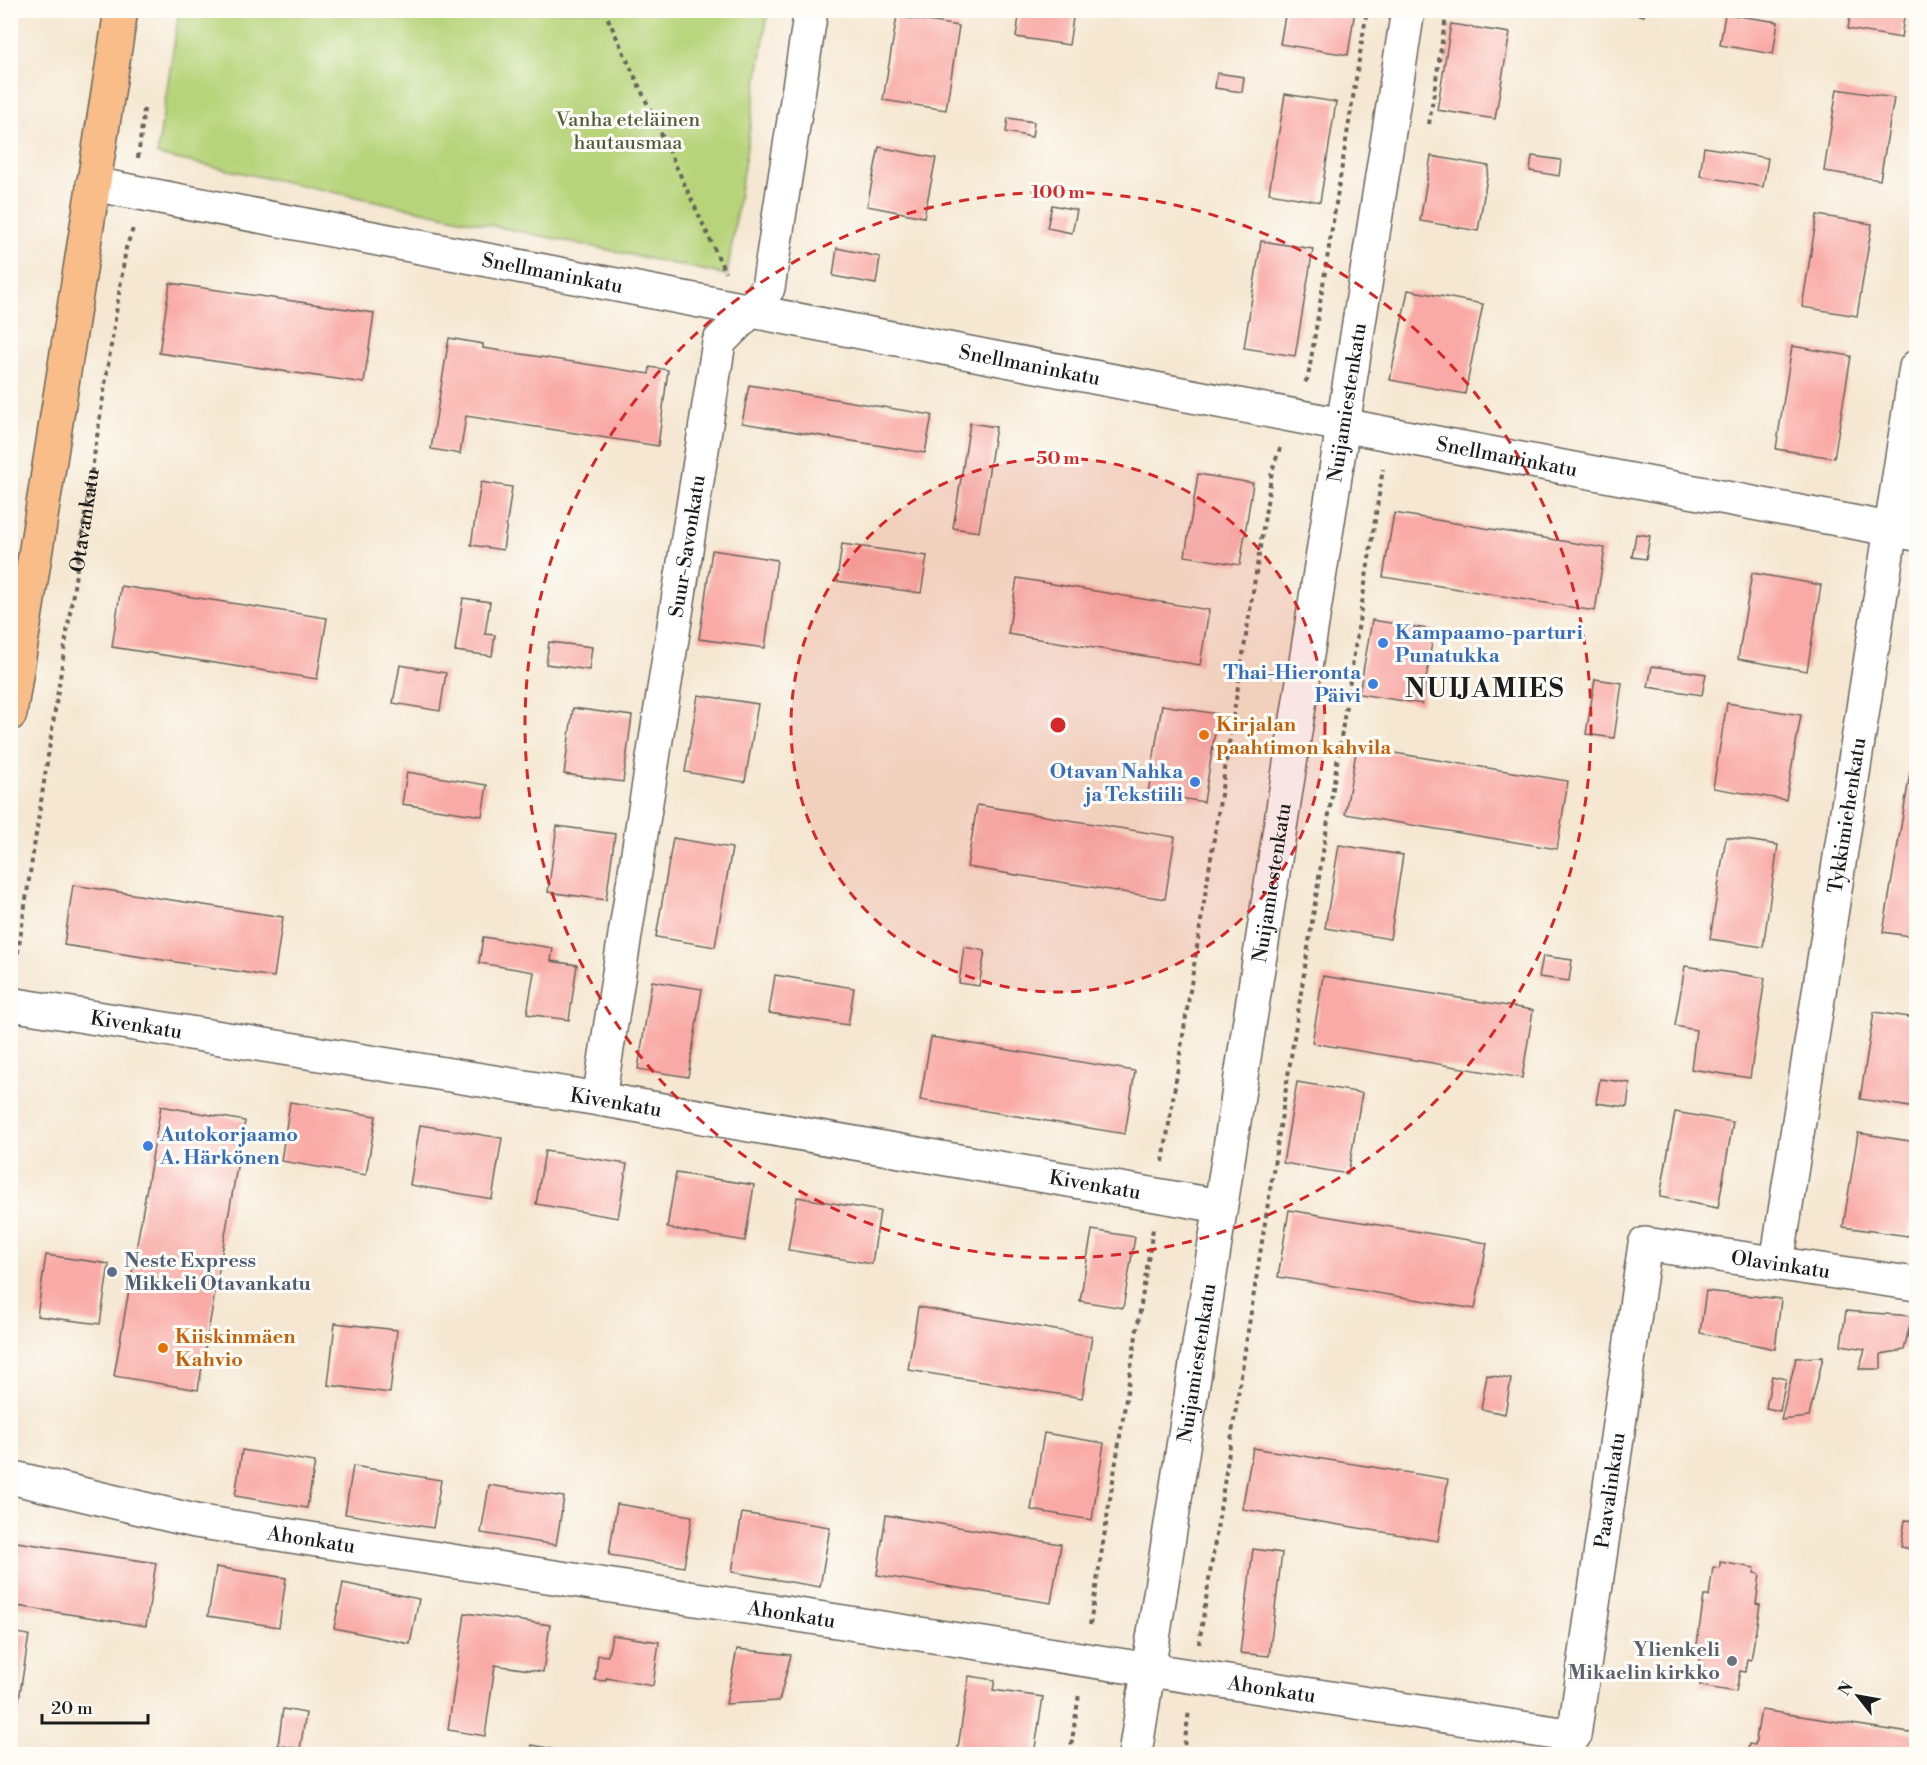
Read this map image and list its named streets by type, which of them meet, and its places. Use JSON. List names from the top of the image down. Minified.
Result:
{"streets":{"street":["Snellmaninkatu","Nuijamiestenkatu","Suur-Savonkatu","Tykkimiehenkatu","Kivenkatu","Olavinkatu","Paavalinkatu","Ahonkatu"],"path":["Otavankatu"]},"crossings":[["Snellmaninkatu","Nuijamiestenkatu"],["Snellmaninkatu","Otavankatu"],["Snellmaninkatu","Suur-Savonkatu"],["Snellmaninkatu","Tykkimiehenkatu"],["Nuijamiestenkatu","Kivenkatu"],["Nuijamiestenkatu","Ahonkatu"],["Otavankatu","Kivenkatu"],["Suur-Savonkatu","Kivenkatu"],["Tykkimiehenkatu","Olavinkatu"],["Olavinkatu","Paavalinkatu"],["Paavalinkatu","Ahonkatu"]],"districts":["NUIJAMIES"],"parks":["Vanha eteläinen hautausmaa"],"places":["Kampaamo-parturi Punatukka","Thai-Hieronta Päivi","Kirjalan paahtimon kahvila","Otavan Nahka ja Tekstiili","Autokorjaamo A. Härkönen","Neste Express Mikkeli Otavankatu","Kiiskinmäen Kahvio","Ylienkeli Mikaelin kirkko"],"scale_bar":"20 m","north":"top left","rings":["100 m","50 m"]}
